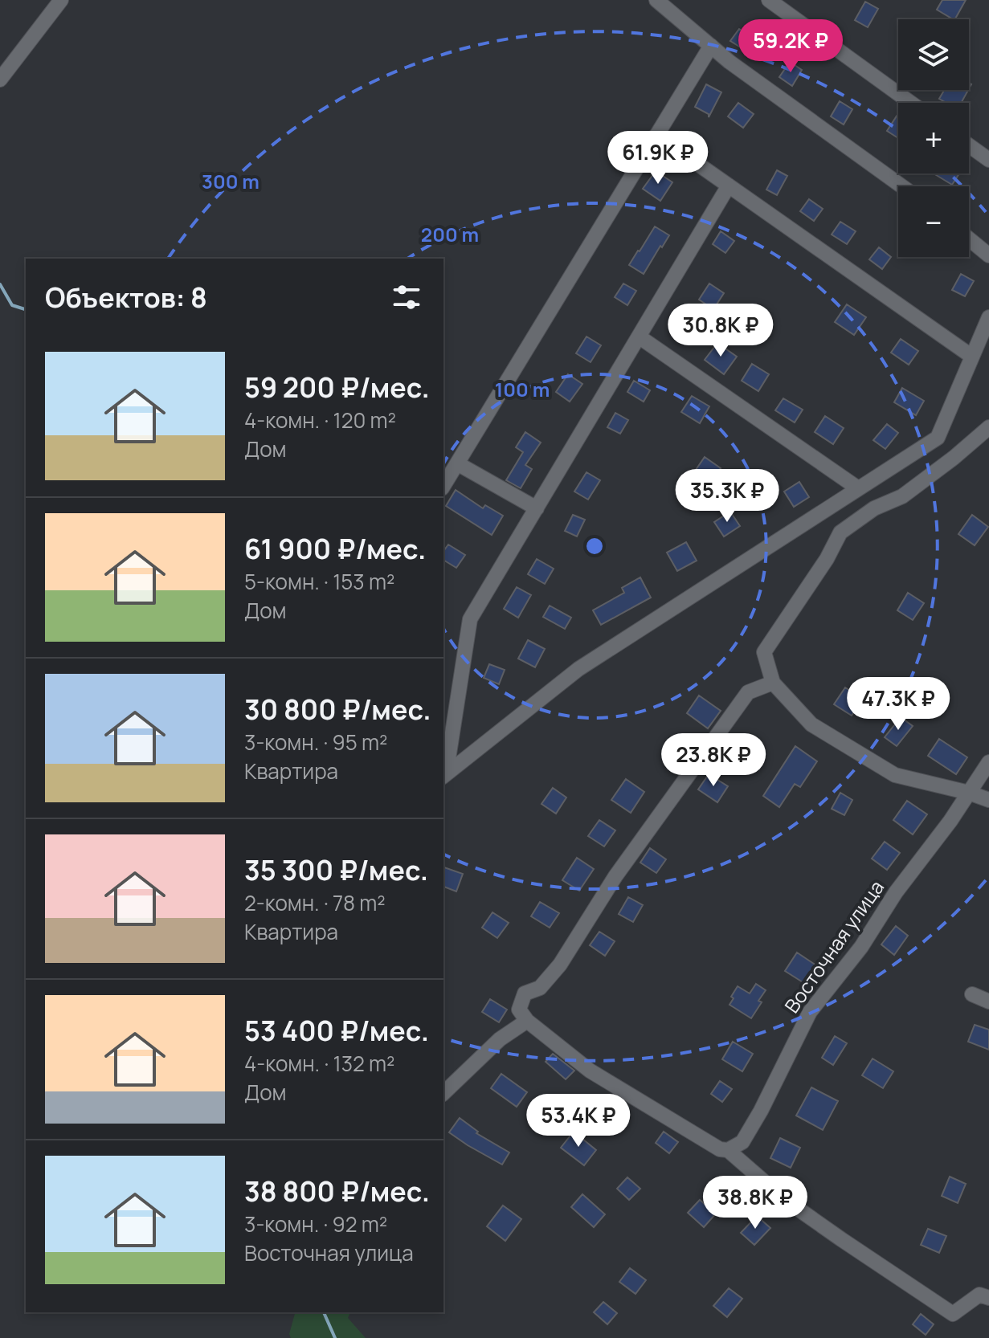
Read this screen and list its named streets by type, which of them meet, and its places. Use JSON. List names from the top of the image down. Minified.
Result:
{"streets":{"street":["Восточная улица"]},"page":{"map_buttons":["+","−"],"price":["59.2K ₽","61.9K ₽","30.8K ₽","35.3K ₽","47.3K ₽","23.8K ₽","53.4K ₽","38.8K ₽"],"heading":"Объектов: 8","list":[{"name":"59 200 ₽/мес.","note":"4-комн. · 120 m² · Дом"},{"name":"61 900 ₽/мес.","note":"5-комн. · 153 m² · Дом"},{"name":"30 800 ₽/мес.","note":"3-комн. · 95 m² · Квартира"},{"name":"35 300 ₽/мес.","note":"2-комн. · 78 m² · Квартира"},{"name":"53 400 ₽/мес.","note":"4-комн. · 132 m² · Дом"},{"name":"38 800 ₽/мес.","note":"3-комн. · 92 m² · Восточная улица"}]},"rings":["300 m","200 m","100 m"]}
